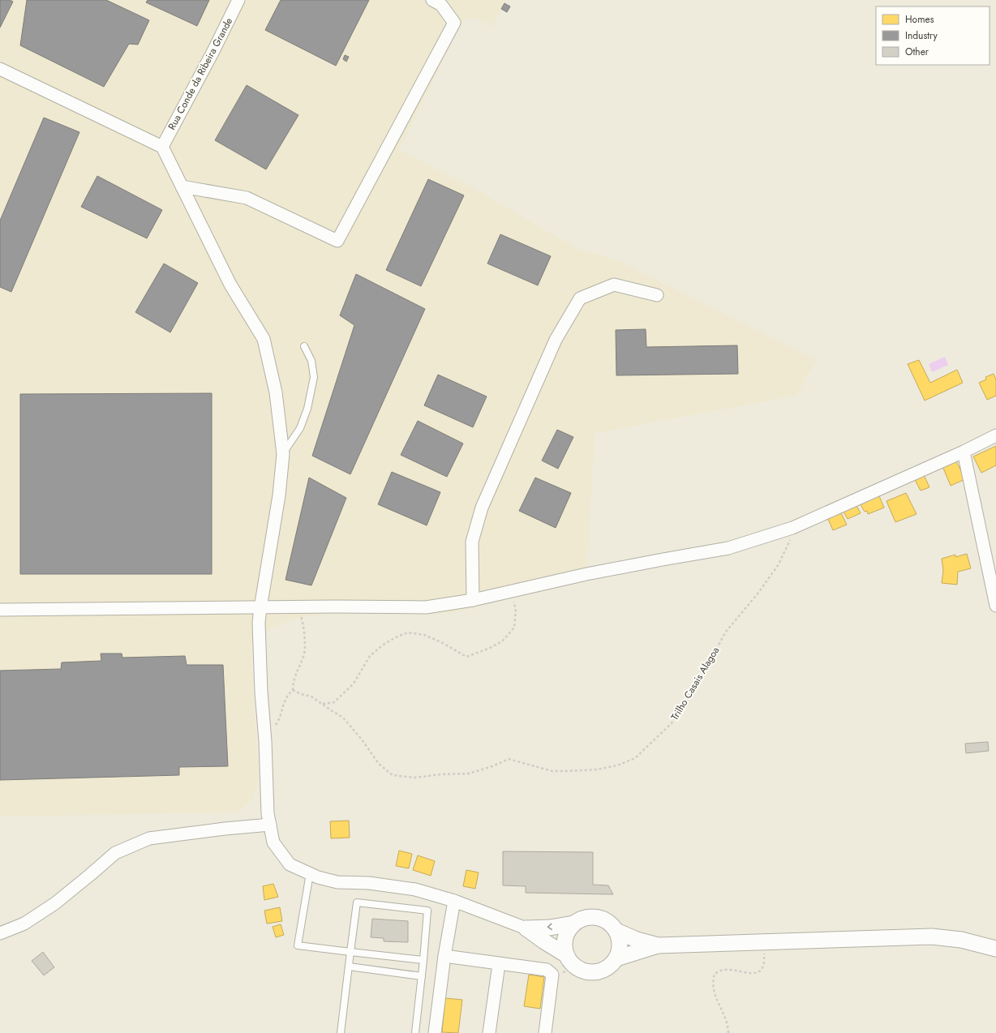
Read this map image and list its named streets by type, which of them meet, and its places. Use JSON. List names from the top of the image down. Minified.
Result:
{"streets":{"street":["Rua Conde da Ribeira Grande"],"path":["Trilho Casais Alagoa"]},"legend":["Homes","Industry","Other"]}
